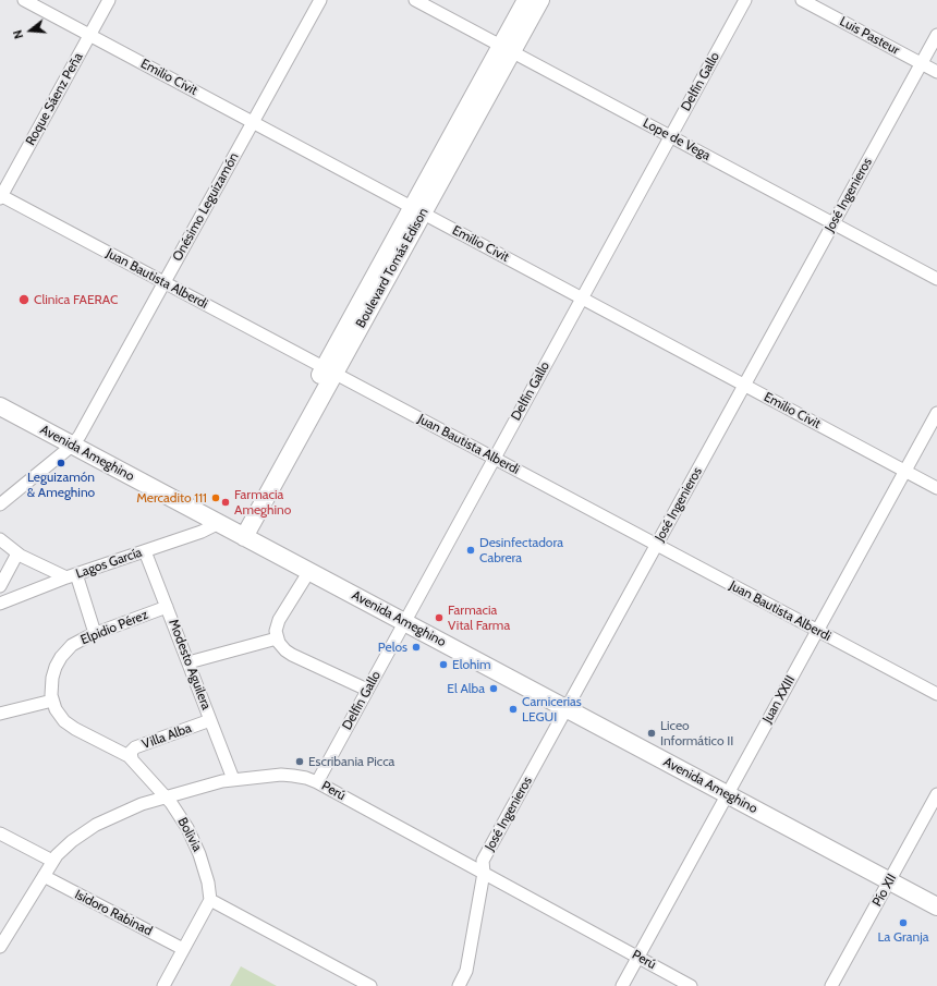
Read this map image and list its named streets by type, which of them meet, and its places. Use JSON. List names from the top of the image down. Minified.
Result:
{"streets":{"main road":["Boulevard Tomás Edison","Avenida Ameghino"],"street":["Luis Pasteur","Emilio Civit","Delfín Gallo","Roque Sáenz Peña","Lope de Vega","José Ingenieros","Onésimo Leguizamón","Juan Bautista Alberdi","Lagos García","Elpidio Pérez","Modesto Aguilera","Juan XXIII","Villa Alba","Perú","Bolivia","Pío XII","Isidoro Rabinad"]},"crossings":[["Luis Pasteur","José Ingenieros"],["Emilio Civit","Delfín Gallo"],["Emilio Civit","Roque Sáenz Peña"],["Emilio Civit","José Ingenieros"],["Emilio Civit","Onésimo Leguizamón"],["Emilio Civit","Boulevard Tomás Edison"],["Emilio Civit","Juan XXIII"],["Delfín Gallo","Lope de Vega"],["Delfín Gallo","Juan Bautista Alberdi"],["Delfín Gallo","Avenida Ameghino"],["Delfín Gallo","Perú"],["Roque Sáenz Peña","Juan Bautista Alberdi"],["Lope de Vega","José Ingenieros"],["Lope de Vega","Boulevard Tomás Edison"],["José Ingenieros","Juan Bautista Alberdi"],["José Ingenieros","Avenida Ameghino"],["José Ingenieros","Perú"],["Onésimo Leguizamón","Juan Bautista Alberdi"],["Onésimo Leguizamón","Avenida Ameghino"],["Boulevard Tomás Edison","Juan Bautista Alberdi"],["Boulevard Tomás Edison","Avenida Ameghino"],["Boulevard Tomás Edison","Lagos García"],["Juan Bautista Alberdi","Juan XXIII"],["Avenida Ameghino","Lagos García"],["Avenida Ameghino","Juan XXIII"],["Avenida Ameghino","Pío XII"],["Lagos García","Modesto Aguilera"],["Elpidio Pérez","Modesto Aguilera"],["Elpidio Pérez","Bolivia"],["Modesto Aguilera","Villa Alba"],["Modesto Aguilera","Perú"],["Juan XXIII","Perú"],["Villa Alba","Bolivia"],["Perú","Bolivia"],["Perú","Isidoro Rabinad"]],"places":["Clinica FAERAC","Leguizamón & Ameghino","Mercadito 111","Farmacia Ameghino","Desinfectadora Cabrera","Farmacia Vital Farma","Pelos","Elohim","El Alba","Carnicerias LEGUI","Liceo Informático II","Escribania Picca","La Granja"],"north":"left"}
